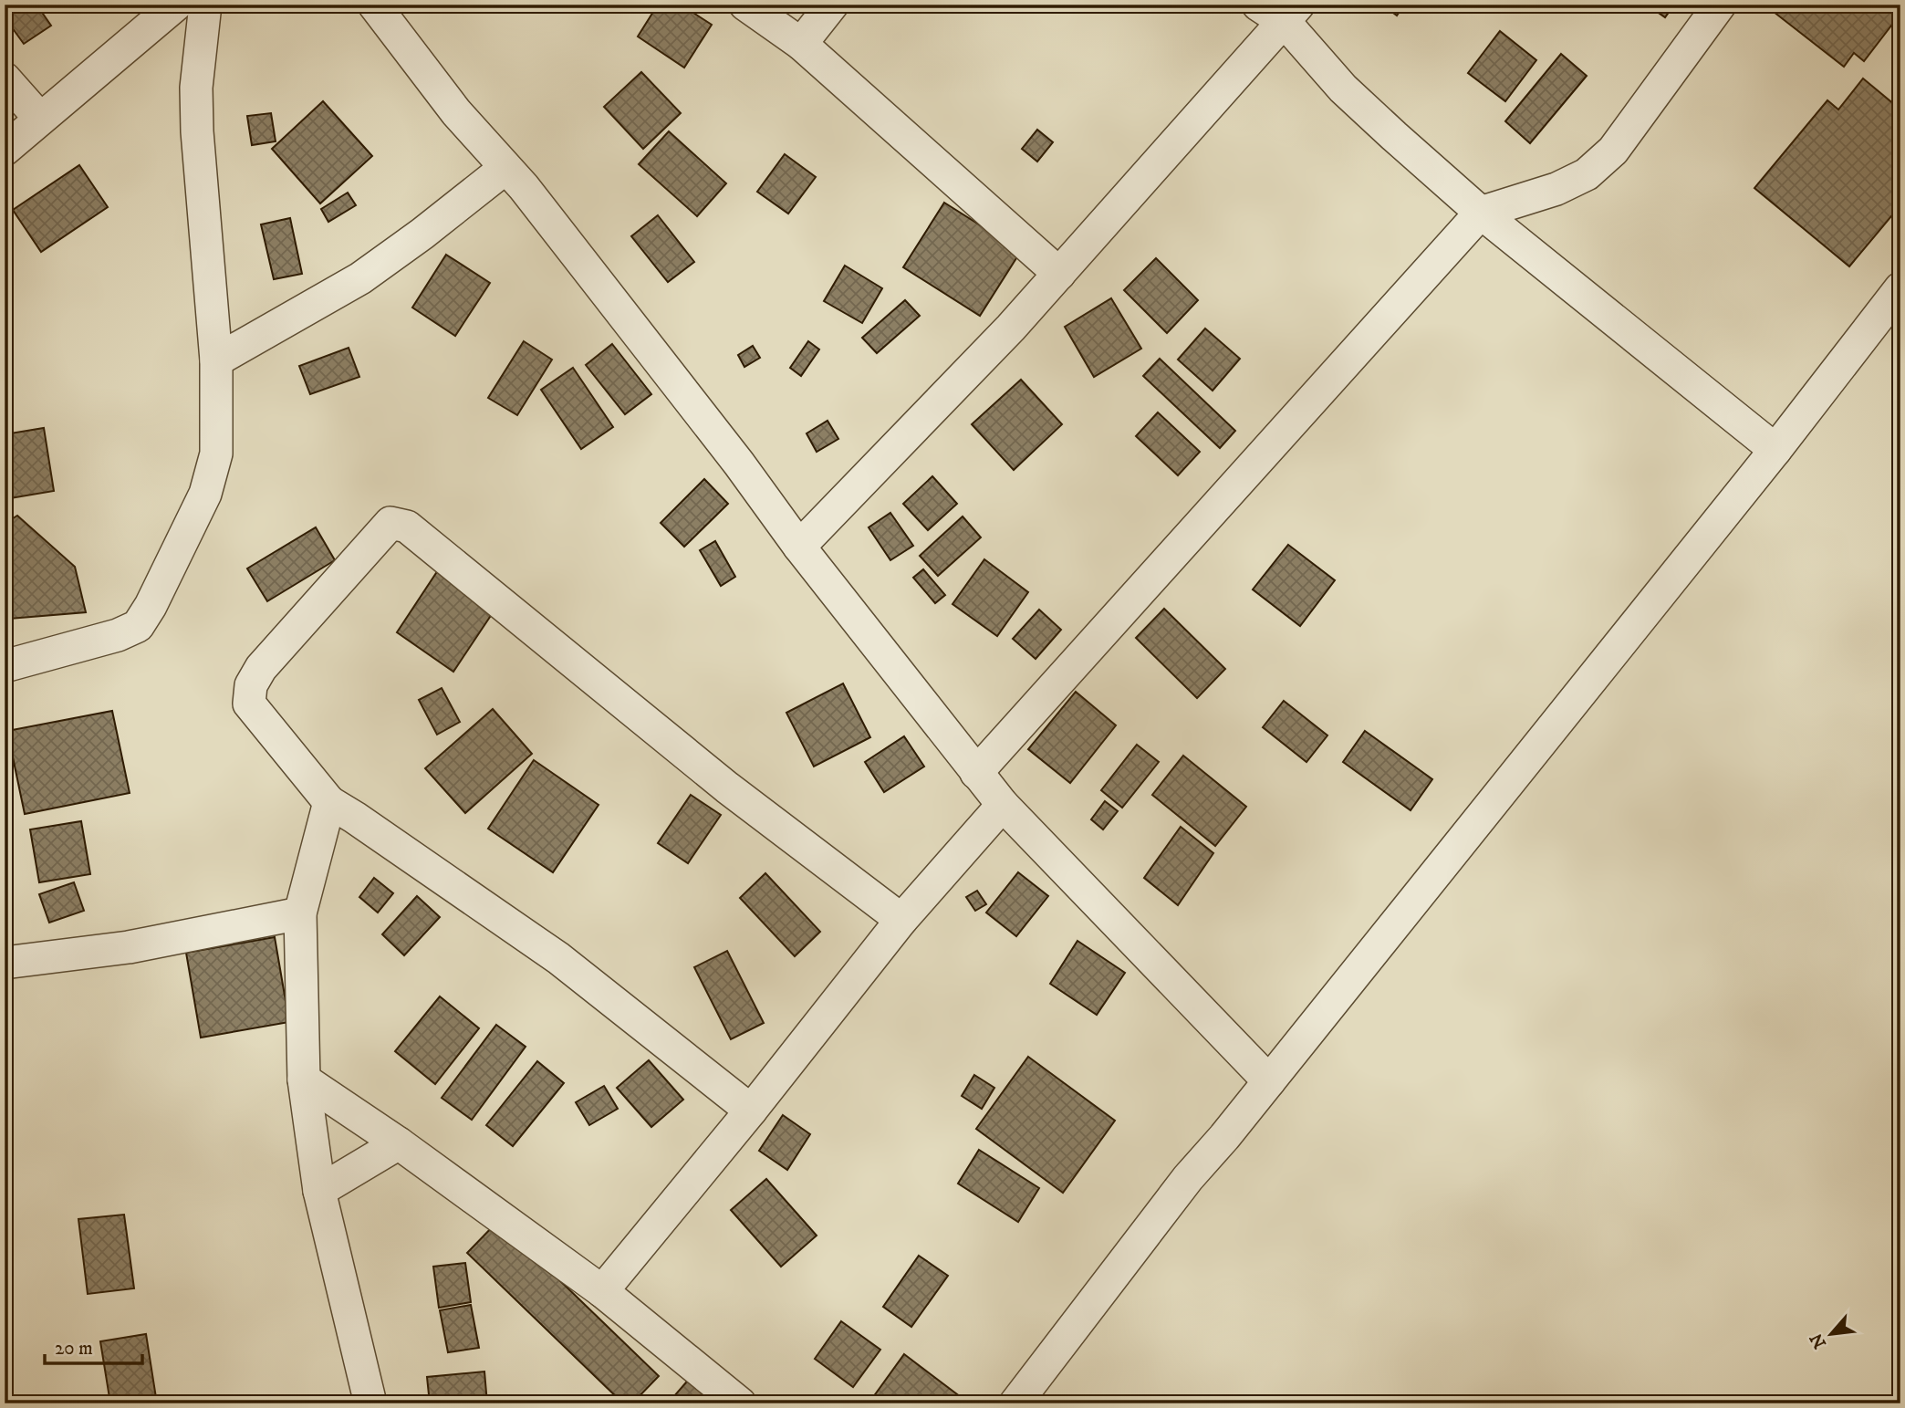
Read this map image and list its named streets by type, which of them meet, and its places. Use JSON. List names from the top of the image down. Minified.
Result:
{"scale_bar":"20 m","north":"bottom left"}
